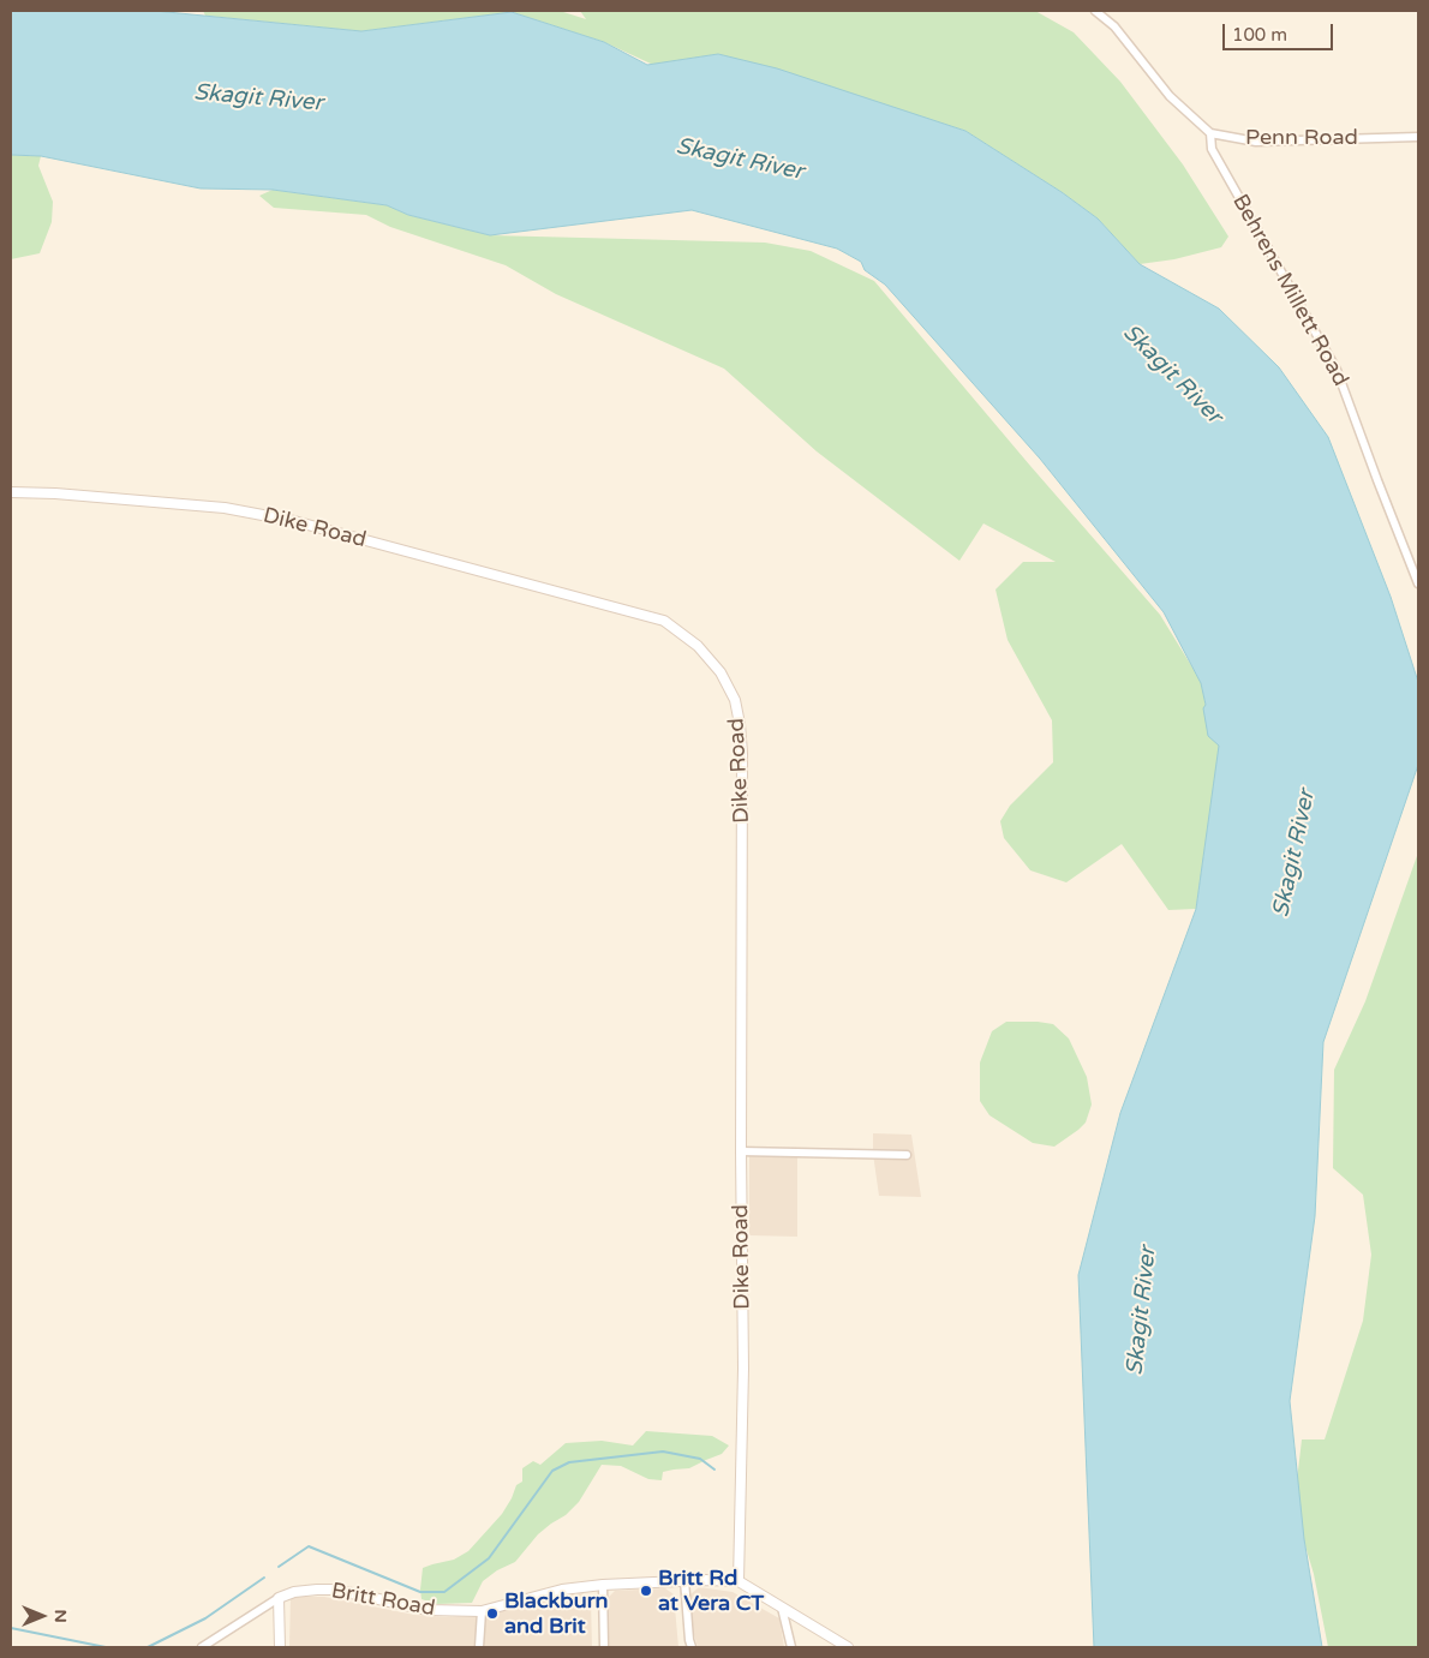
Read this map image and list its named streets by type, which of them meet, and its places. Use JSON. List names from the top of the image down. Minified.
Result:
{"streets":{"street":["Penn Road","Behrens Millett Road","Dike Road","Britt Road"]},"crossings":[["Penn Road","Behrens Millett Road"],["Dike Road","Britt Road"]],"water":["Skagit River"],"places":["Britt Rd at Vera CT","Blackburn and Brit"],"scale_bar":"100 m","north":"right"}
